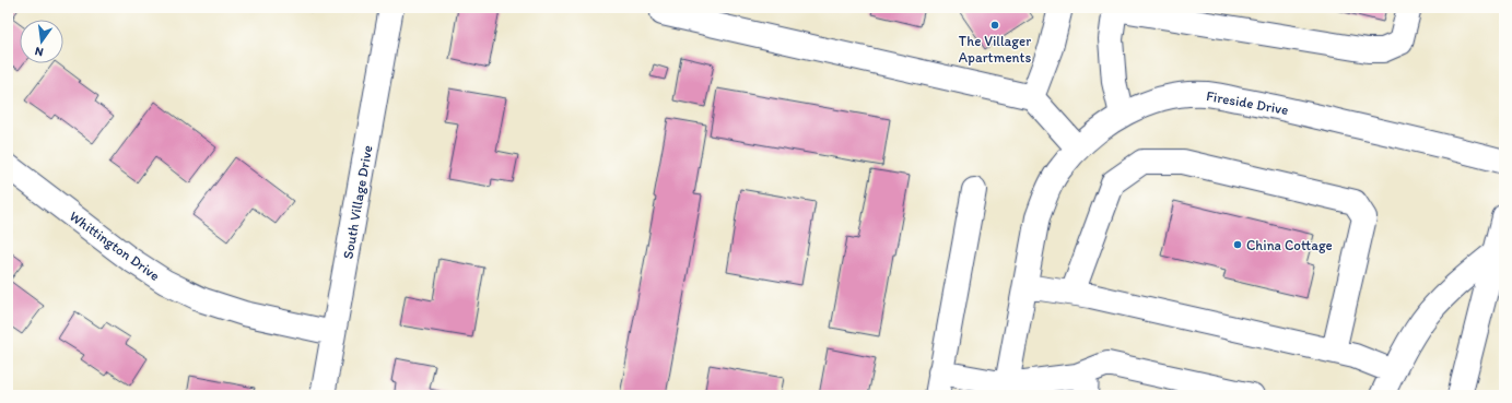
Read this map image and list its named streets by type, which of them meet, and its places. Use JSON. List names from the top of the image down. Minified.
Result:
{"streets":{"street":["Fireside Drive","South Village Drive","Whittington Drive"]},"crossings":[["South Village Drive","Whittington Drive"]],"places":["The Villager Apartments","China Cottage"],"north":"bottom"}
